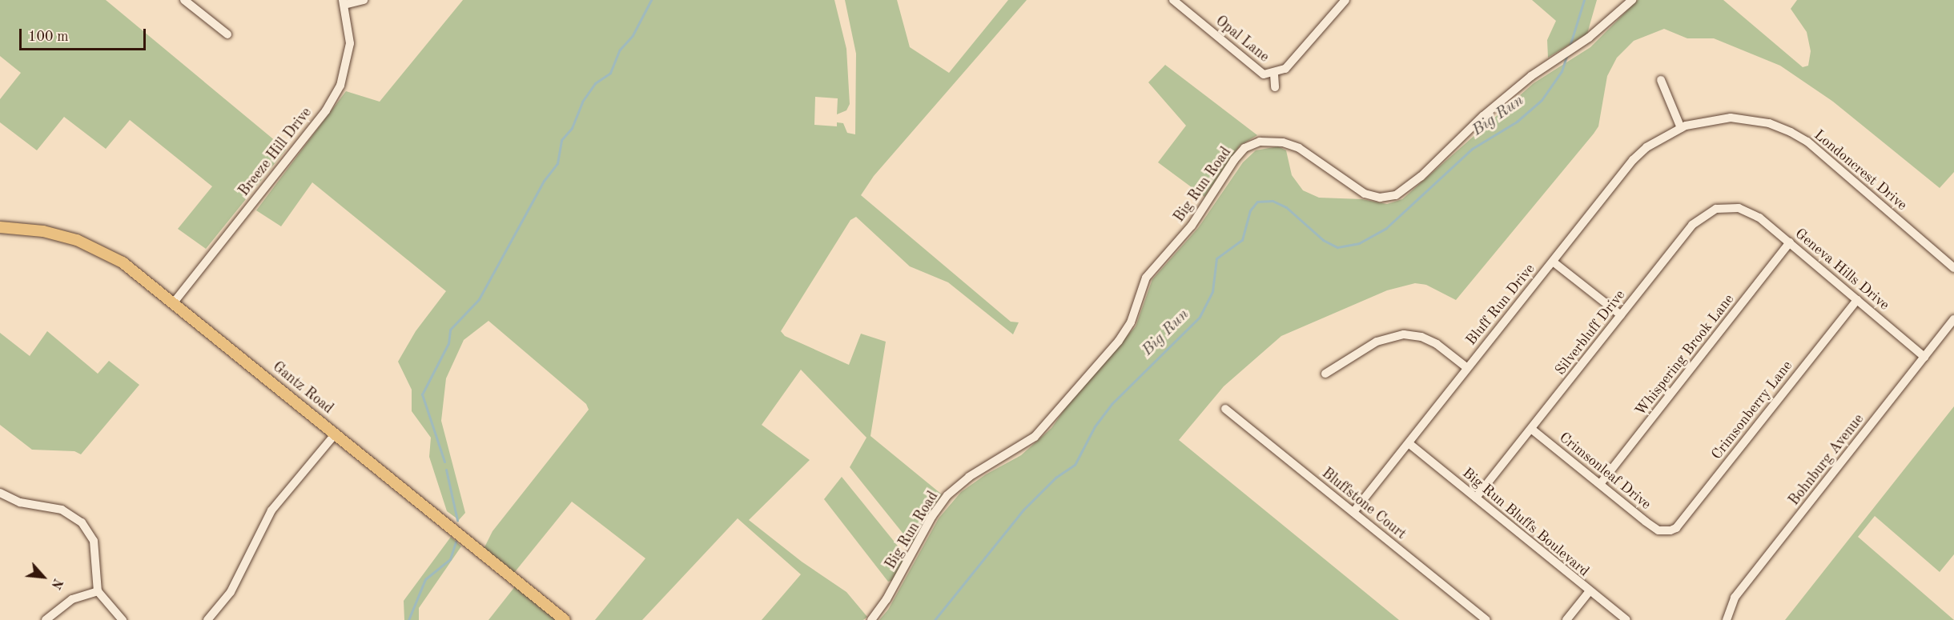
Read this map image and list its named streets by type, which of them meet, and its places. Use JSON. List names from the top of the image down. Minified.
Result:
{"streets":{"main road":["Gantz Road"],"street":["Opal Lane","Breeze Hill Drive","Londoncrest Drive","Big Run Road","Geneva Hills Drive","Bluff Run Drive","Silverbluff Drive","Whispering Brook Lane","Crimsonberry Lane","Bohnburg Avenue","Crimsonleaf Drive","Bluffstone Court","Big Run Bluffs Boulevard"]},"crossings":[["Breeze Hill Drive","Gantz Road"],["Londoncrest Drive","Bluff Run Drive"],["Geneva Hills Drive","Silverbluff Drive"],["Geneva Hills Drive","Whispering Brook Lane"],["Geneva Hills Drive","Crimsonberry Lane"],["Geneva Hills Drive","Bohnburg Avenue"],["Bluff Run Drive","Bluffstone Court"],["Bluff Run Drive","Big Run Bluffs Boulevard"],["Silverbluff Drive","Crimsonleaf Drive"],["Silverbluff Drive","Big Run Bluffs Boulevard"],["Whispering Brook Lane","Crimsonleaf Drive"],["Crimsonberry Lane","Crimsonleaf Drive"]],"water":["Big Run"],"scale_bar":"100 m","north":"bottom right"}
